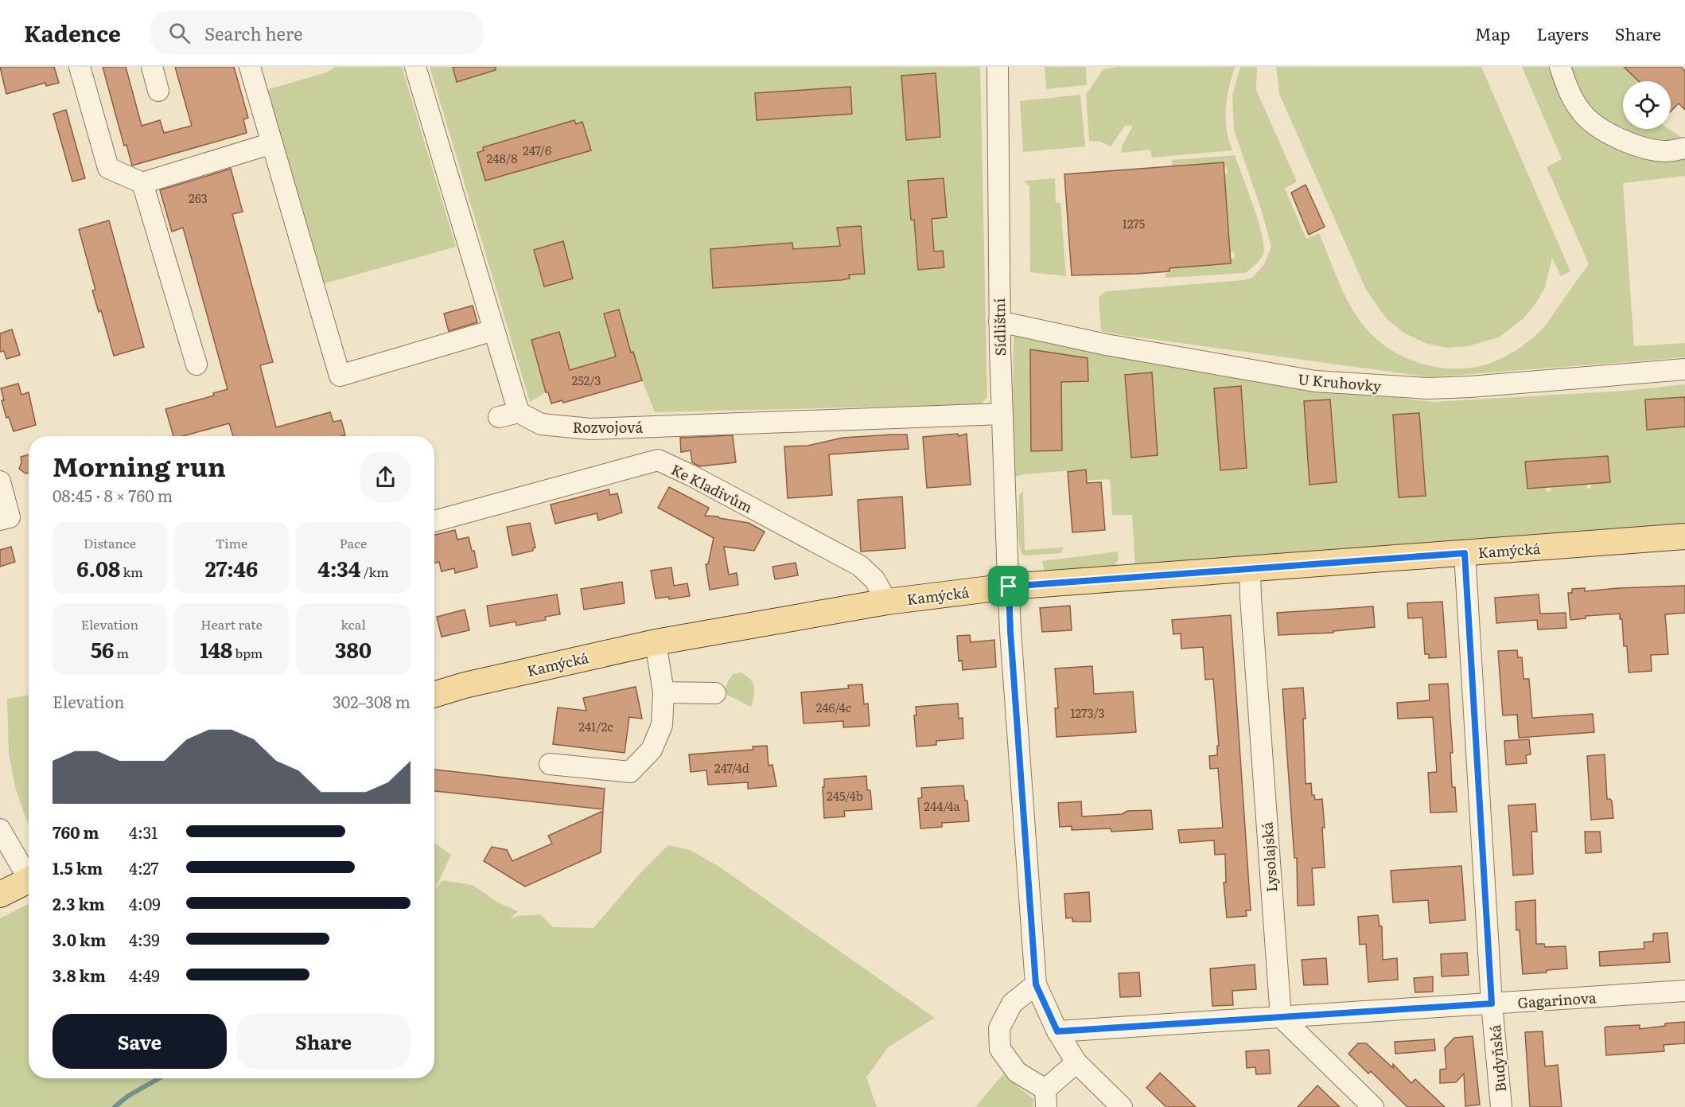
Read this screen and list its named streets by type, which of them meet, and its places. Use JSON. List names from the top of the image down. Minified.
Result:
{"streets":{"main road":["Kamýcká"],"street":["Sídlištní","U Kruhovky","Rozvojová","Ke Kladivům","Lysolajská","Gagarinova","Budyňská"]},"crossings":[["Sídlištní","U Kruhovky"],["Sídlištní","Rozvojová"],["Sídlištní","Kamýcká"],["Ke Kladivům","Kamýcká"],["Kamýcká","Lysolajská"],["Kamýcká","Budyňská"],["Lysolajská","Gagarinova"],["Gagarinova","Budyňská"]],"house_numbers":["247/6","248/8","263","1275","252/3","246/4c","1273/3","241/2c","247/4d","245/4b","244/4a"],"page":{"header":"Kadence","search":"Search here","nav":["Map","Layers","Share"],"heading":["Morning run","08:45 · 8 × 760 m"],"stats":[["Distance","6.08 km"],["Time","27:46"],["Pace","4:34 /km"],["Elevation","56 m"],["Heart rate","148 bpm"],["kcal","380"]],"chart":["Elevation","302–308 m"],"list":[{"name":"760 m","note":"4:31"},{"name":"1.5 km","note":"4:27"},{"name":"2.3 km","note":"4:09"},{"name":"3.0 km","note":"4:39"},{"name":"3.8 km","note":"4:49"}],"buttons":["Save","Share"]}}
